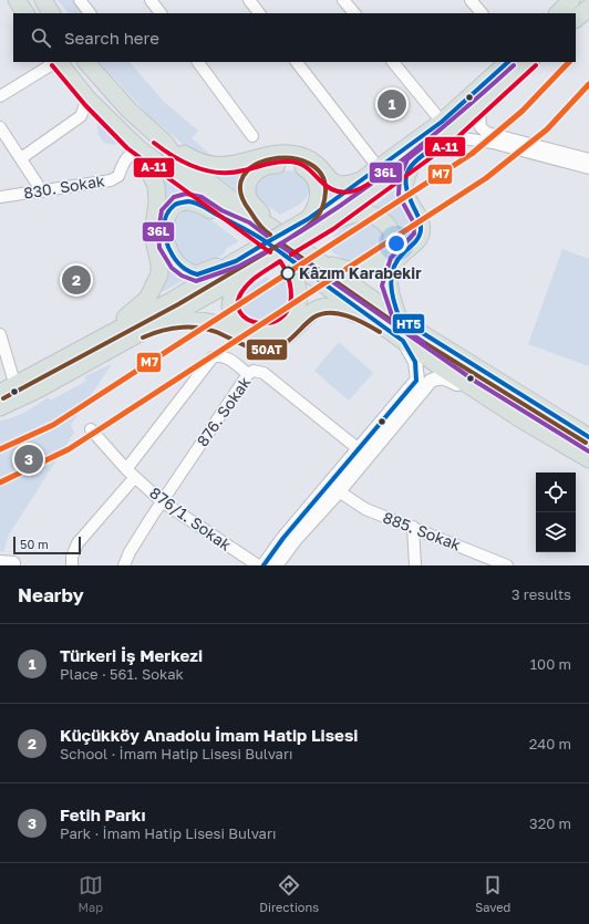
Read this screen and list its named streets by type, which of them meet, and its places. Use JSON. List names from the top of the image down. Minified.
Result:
{"streets":{"street":["830. Sokak","876. Sokak","876/1. Sokak","885. Sokak"]},"crossings":[["876. Sokak","876/1. Sokak"]],"places":["Kâzım Karabekir"],"lines":["transit line M7","transit line HT5","transit line 36L","transit line A-11","transit line 50AT"],"scale_bar":"50 m","page":{"search":"Search here","pins":["1","2","3"],"scale":"50 m","heading":["Nearby","3 results"],"list":[{"mark":"1","name":"Türkeri İş Merkezi","note":"Place · 561. Sokak","value":"100 m"},{"mark":"2","name":"Küçükköy Anadolu İmam Hatip Lisesi","note":"School · İmam Hatip Lisesi Bulvarı","value":"240 m"},{"mark":"3","name":"Fetih Parkı","note":"Park · İmam Hatip Lisesi Bulvarı","value":"320 m"}],"nav":["Map","Directions","Saved"]}}
